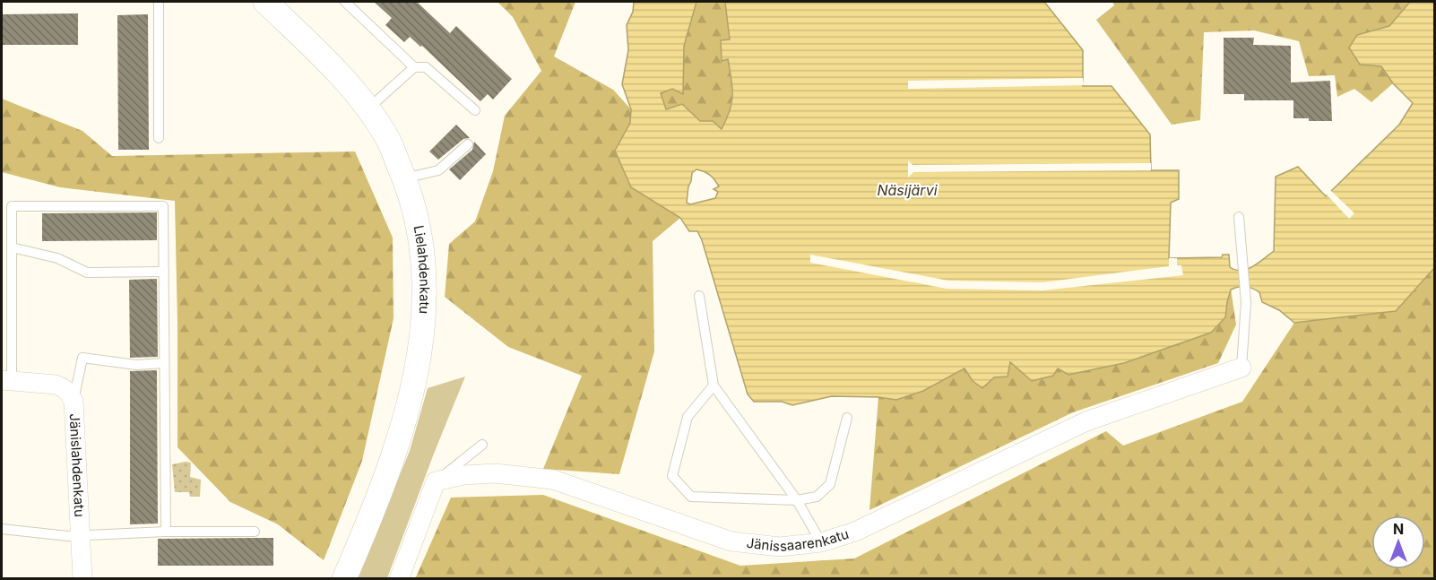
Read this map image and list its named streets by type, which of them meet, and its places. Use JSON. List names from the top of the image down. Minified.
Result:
{"streets":{"street":["Lielahdenkatu","Jänislahdenkatu","Jänissaarenkatu"]},"water":["Näsijärvi"],"north":"top"}
